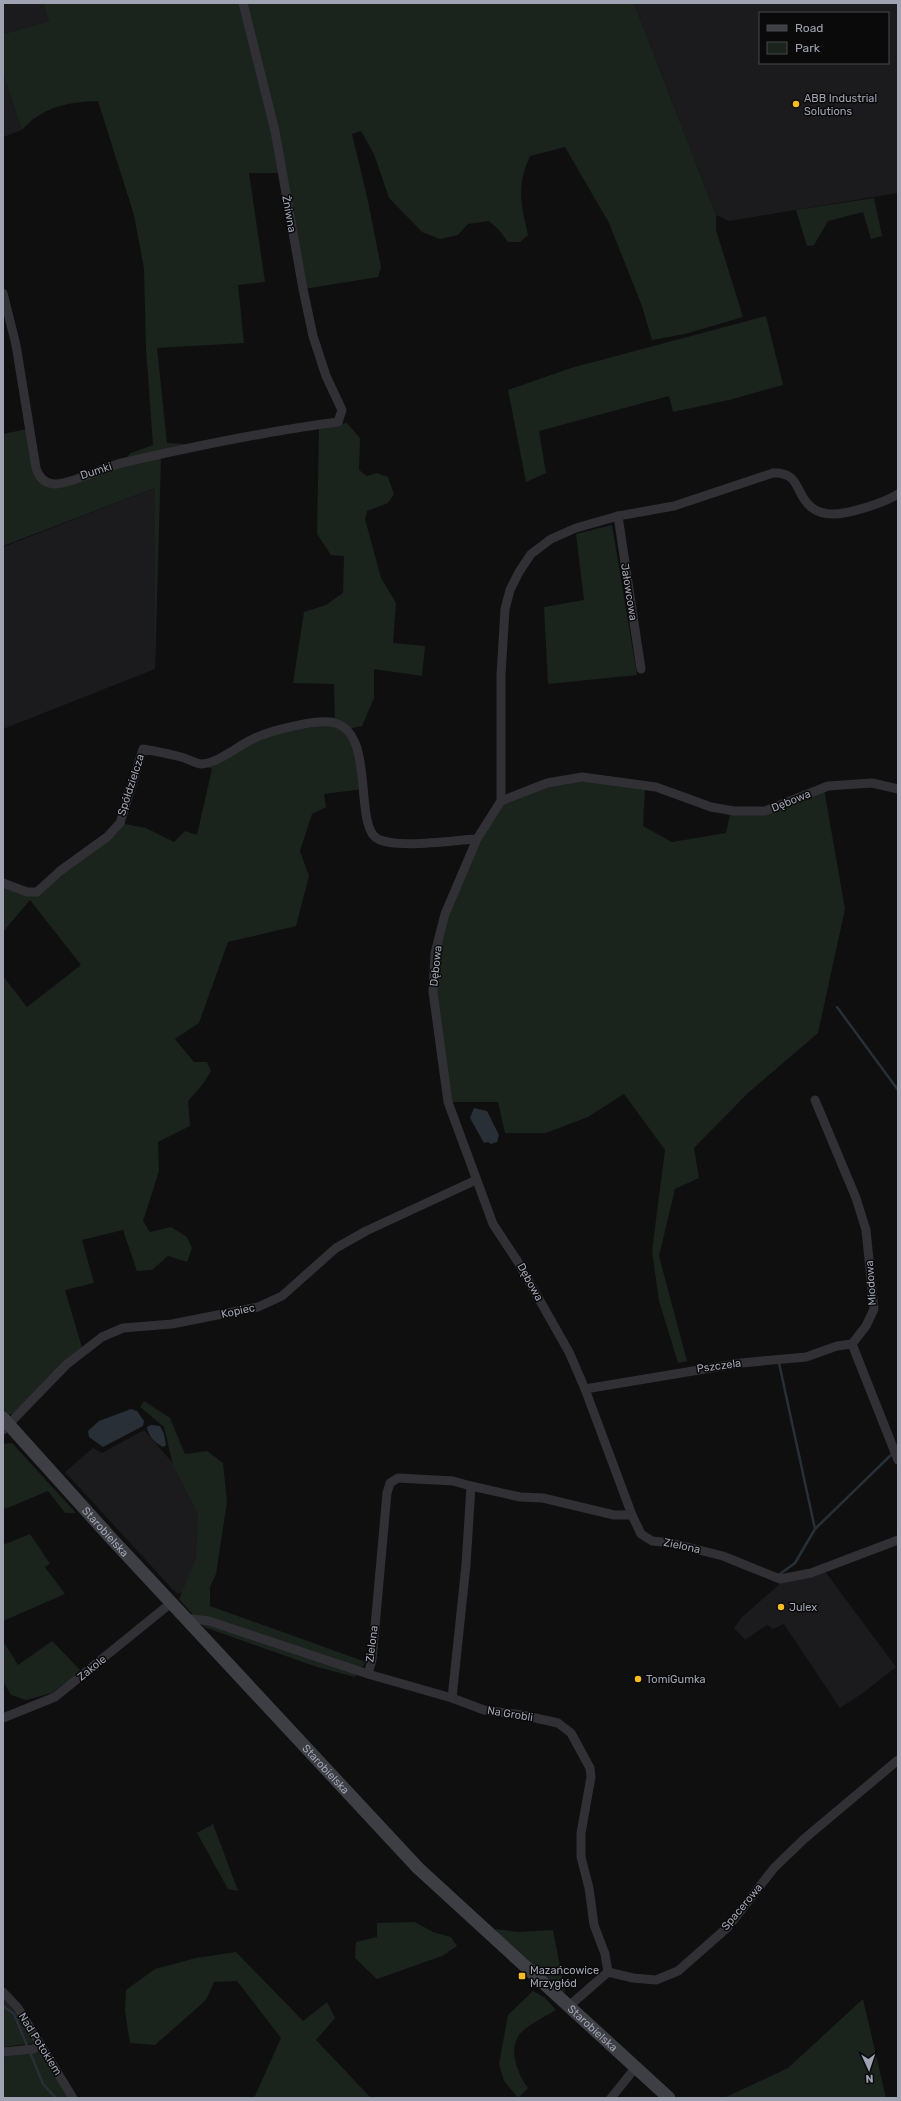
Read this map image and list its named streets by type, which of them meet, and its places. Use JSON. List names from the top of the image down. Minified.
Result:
{"streets":{"street":["Żniwna","Dumki","Jałowcowa","Spółdzielcza","Dębowa","Miodowa","Kopiec","Pszczela","Starobielska","Zielona","Zakole","Na Grobli","Spacerowa","Nad Potokiem"]},"crossings":[["Żniwna","Dumki"],["Spółdzielcza","Dębowa"],["Dębowa","Kopiec"],["Dębowa","Pszczela"],["Dębowa","Zielona"],["Miodowa","Pszczela"],["Kopiec","Starobielska"],["Starobielska","Zakole"],["Starobielska","Na Grobli"],["Zielona","Na Grobli"],["Na Grobli","Spacerowa"]],"places":{"other":["ABB Industrial Solutions","Julex","TomiGumka"],"transit":["Mazańcowice Mrzygłód"]},"legend":["Road","Park"],"north":"bottom"}
